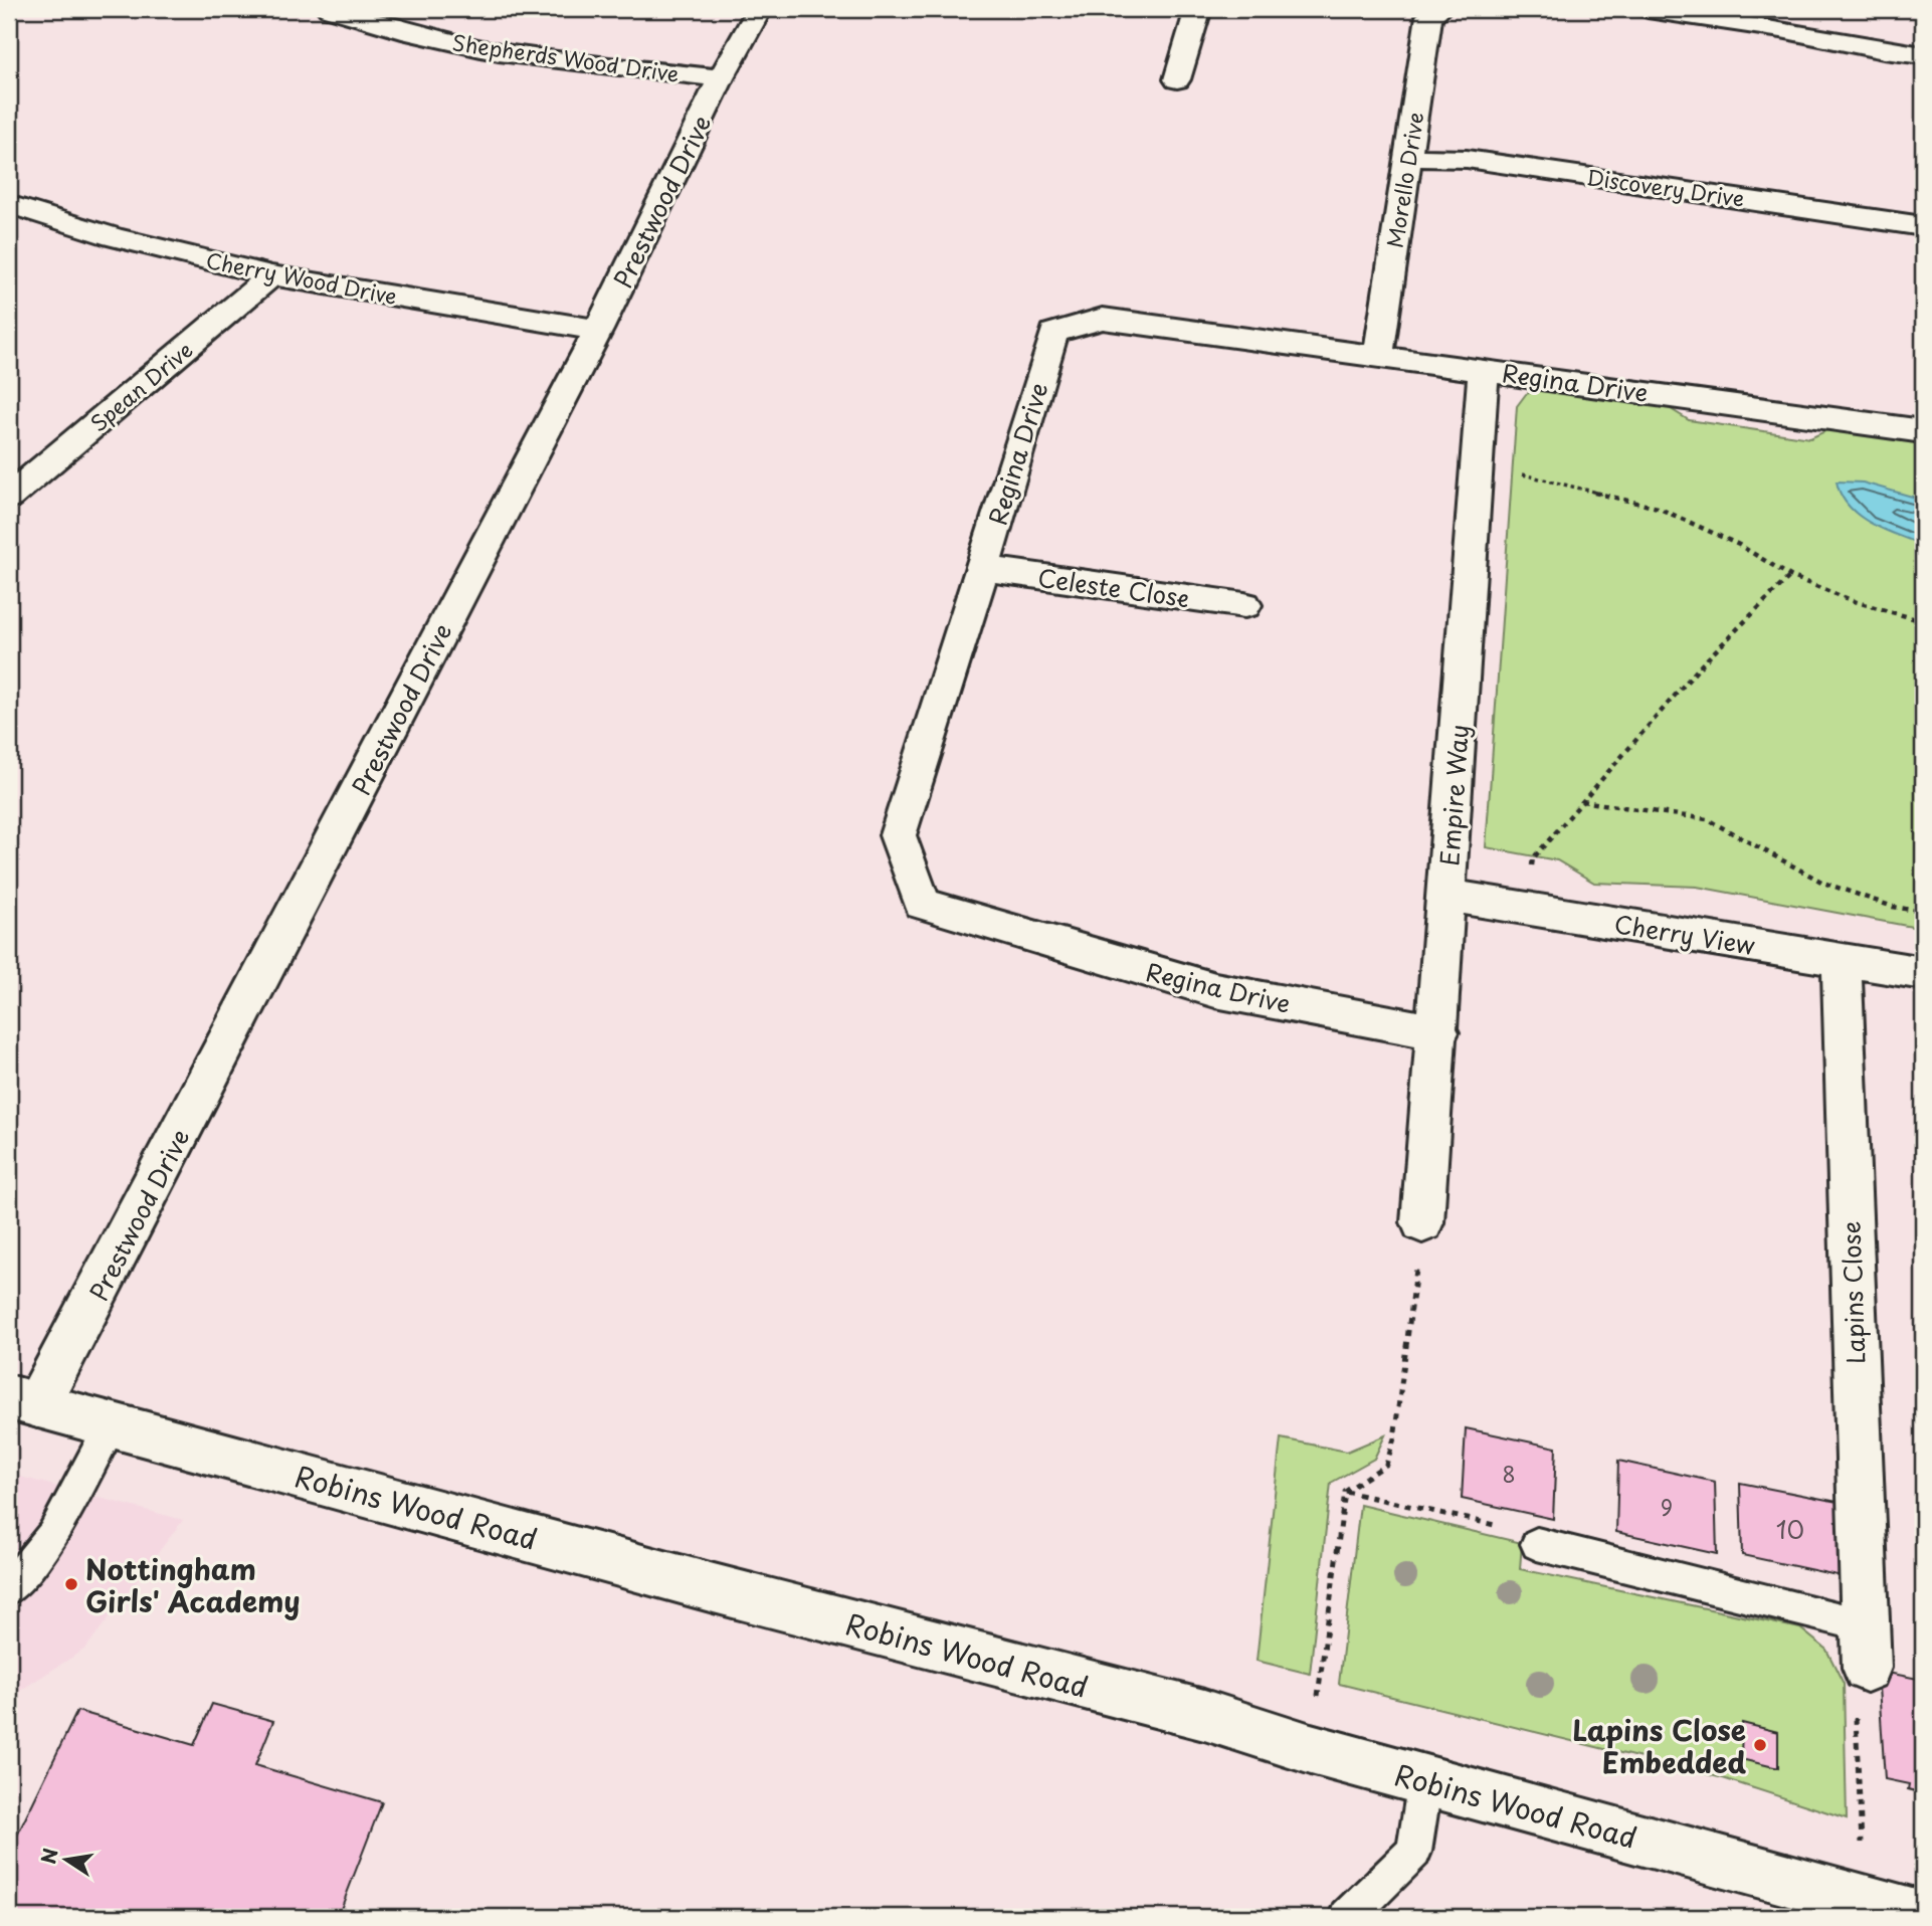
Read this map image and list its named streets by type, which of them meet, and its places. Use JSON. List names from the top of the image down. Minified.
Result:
{"streets":{"street":["Shepherds Wood Drive","Morello Drive","Discovery Drive","Prestwood Drive","Cherry Wood Drive","Regina Drive","Spean Drive","Celeste Close","Empire Way","Cherry View","Lapins Close","Robins Wood Road"]},"crossings":[["Shepherds Wood Drive","Prestwood Drive"],["Morello Drive","Discovery Drive"],["Morello Drive","Regina Drive"],["Prestwood Drive","Cherry Wood Drive"],["Prestwood Drive","Robins Wood Road"],["Cherry Wood Drive","Spean Drive"],["Regina Drive","Celeste Close"],["Regina Drive","Empire Way"],["Empire Way","Cherry View"],["Cherry View","Lapins Close"]],"places":["Nottingham Girls' Academy","Lapins Close Embedded"],"house_numbers":["8","9","10"],"north":"left"}
